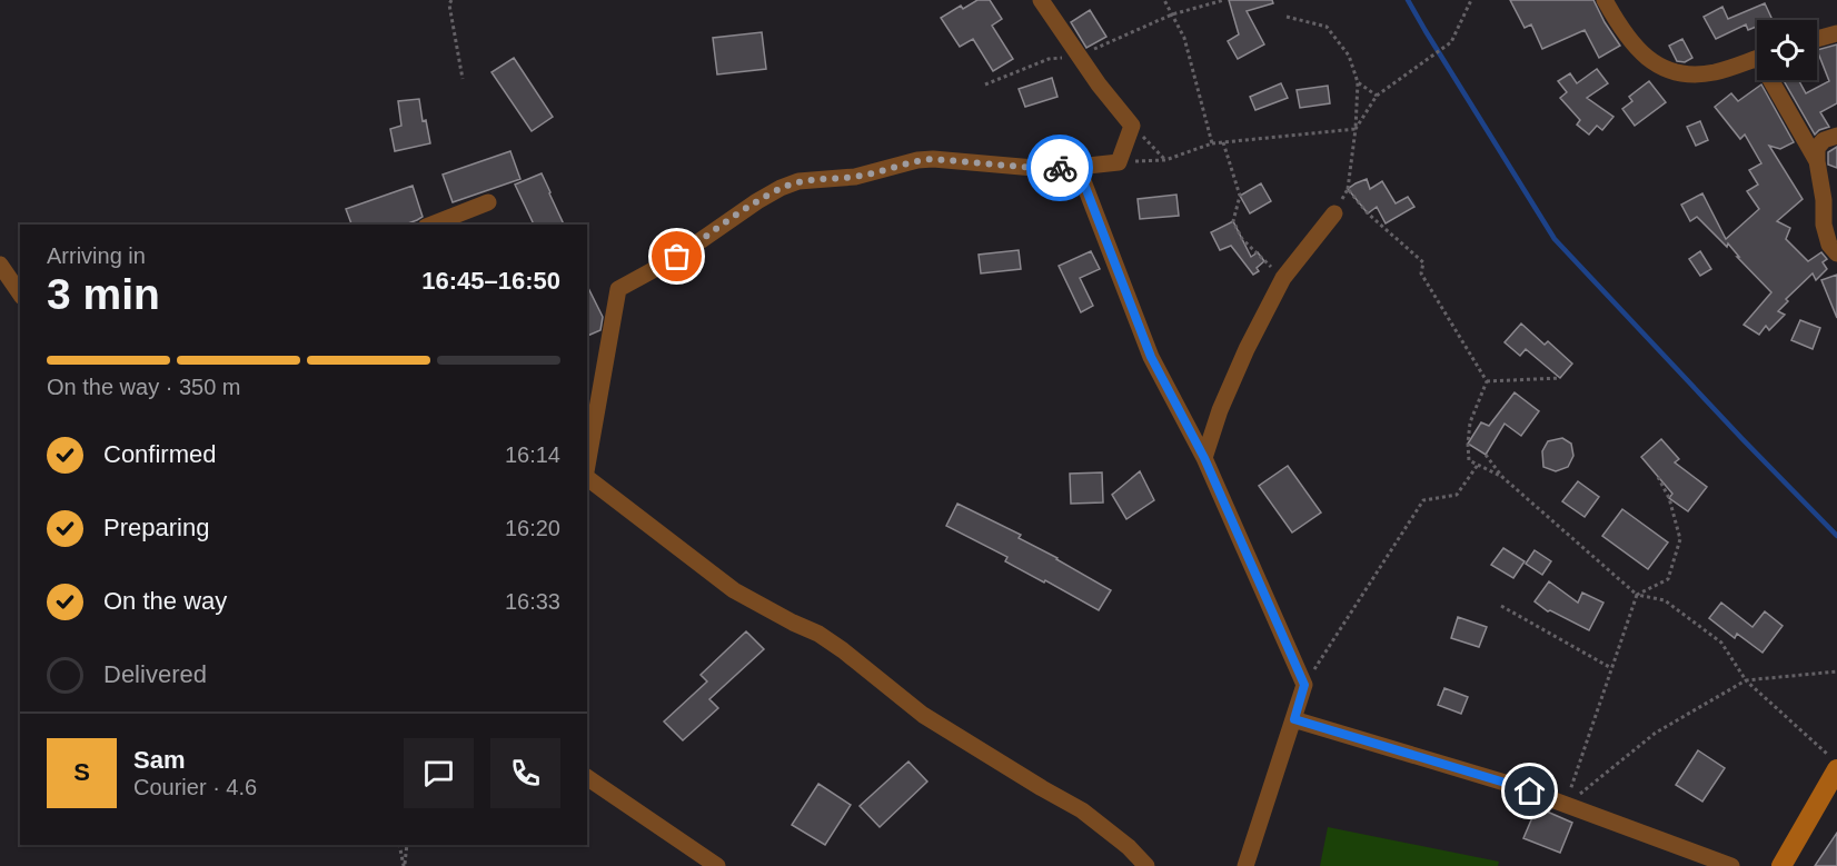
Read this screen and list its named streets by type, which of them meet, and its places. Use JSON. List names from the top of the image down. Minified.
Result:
{"page":{"heading":["3 min","Arriving in","16:45–16:50"],"panel":["Sam","Courier · 4.6"],"bar":"On the way · 350 m","list":[["Confirmed","16:14"],["Preparing","16:20"],["On the way","16:33"],"Delivered"],"round":"S"}}
